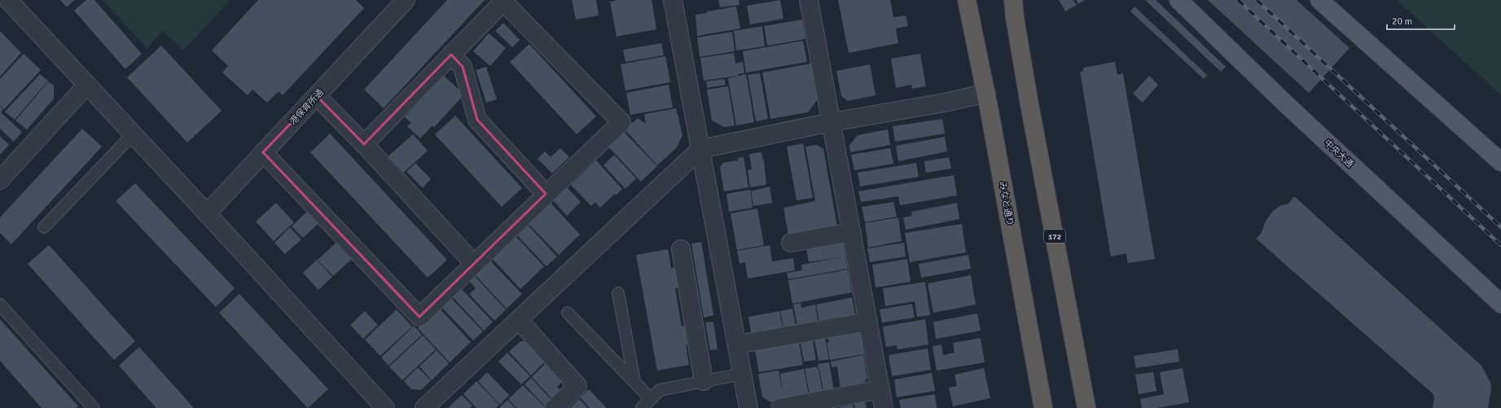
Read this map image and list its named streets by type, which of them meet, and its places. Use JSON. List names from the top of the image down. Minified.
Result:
{"streets":{"highway":["みなと通り","172"],"main road":["中央大通"],"street":["港保育所通"]},"scale_bar":"20 m"}
